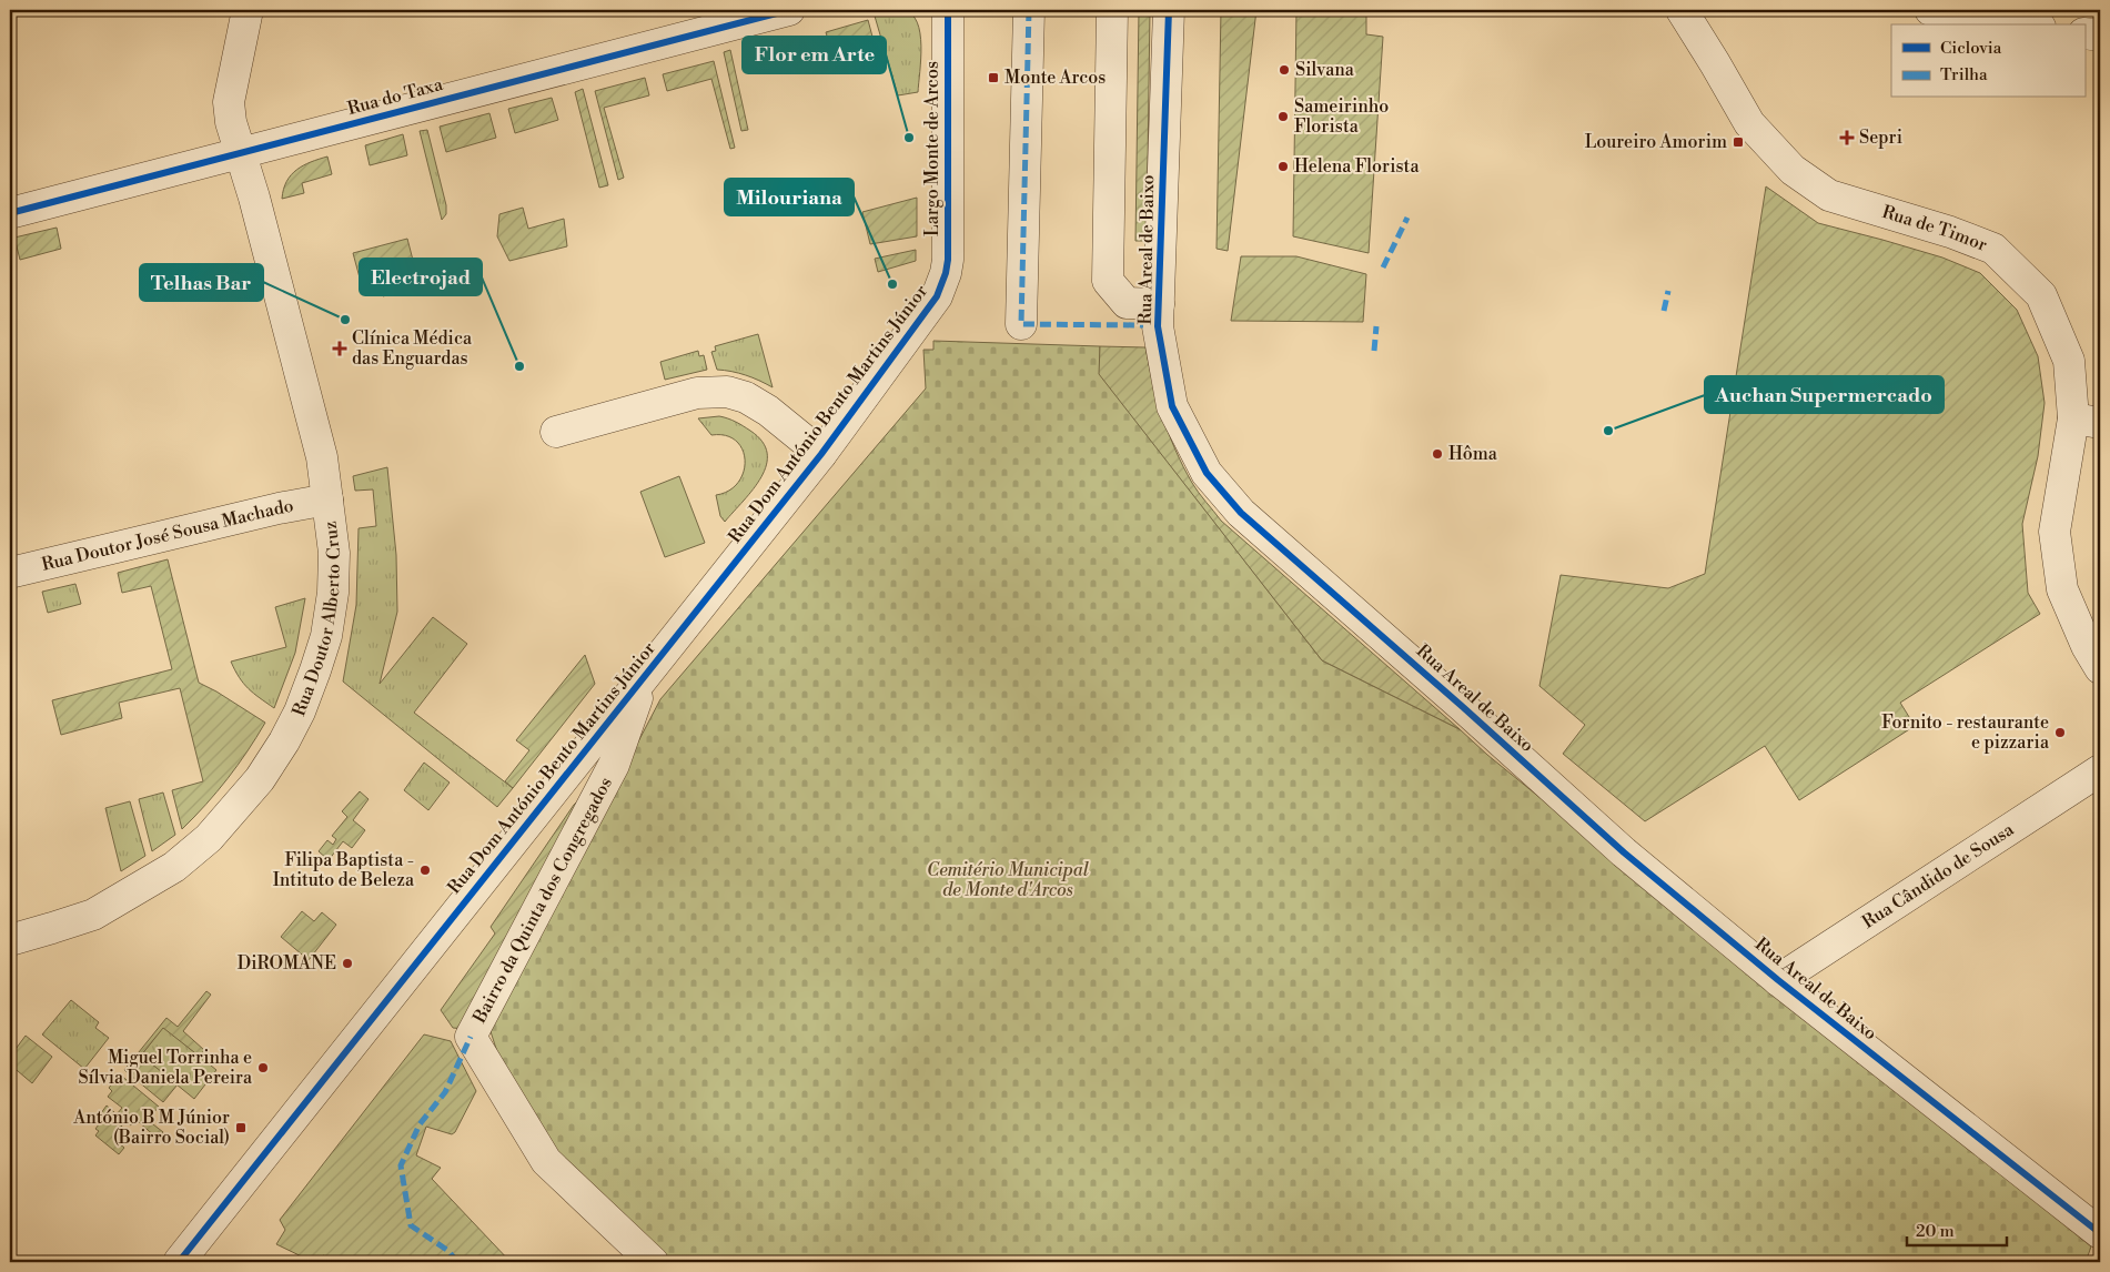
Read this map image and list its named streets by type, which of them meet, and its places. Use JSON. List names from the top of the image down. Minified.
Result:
{"streets":{"street":["Rua do Taxa","Largo Monte de Arcos","Rua de Timor","Rua Areal de Baixo","Rua Dom António Bento Martins Júnior","Rua Doutor José Sousa Machado","Rua Doutor Alberto Cruz","Rua Cândido de Sousa","Bairro da Quinta dos Congregados"]},"crossings":[["Rua do Taxa","Rua Doutor Alberto Cruz"],["Largo Monte de Arcos","Rua Dom António Bento Martins Júnior"],["Rua Areal de Baixo","Rua Cândido de Sousa"],["Rua Dom António Bento Martins Júnior","Bairro da Quinta dos Congregados"],["Rua Doutor José Sousa Machado","Rua Doutor Alberto Cruz"]],"parks":["Cemitério Municipal de Monte d'Arcos"],"places":{"other":["Silvana","Sameirinho Florista","Flor em Arte","Helena Florista","Milouriana","Telhas Bar","Electrojad","Auchan Supermercado","Hôma","Fornito - restaurante e pizzaria","Filipa Baptista - Intituto de Beleza","DiROMANE","Miguel Torrinha e Sílvia Daniela Pereira"],"transit":["Monte Arcos","Loureiro Amorim","António B M Júnior (Bairro Social)"],"health":["Sepri","Clínica Médica das Enguardas"]},"legend":["Ciclovia","Trilha"],"scale_bar":"20 m"}
